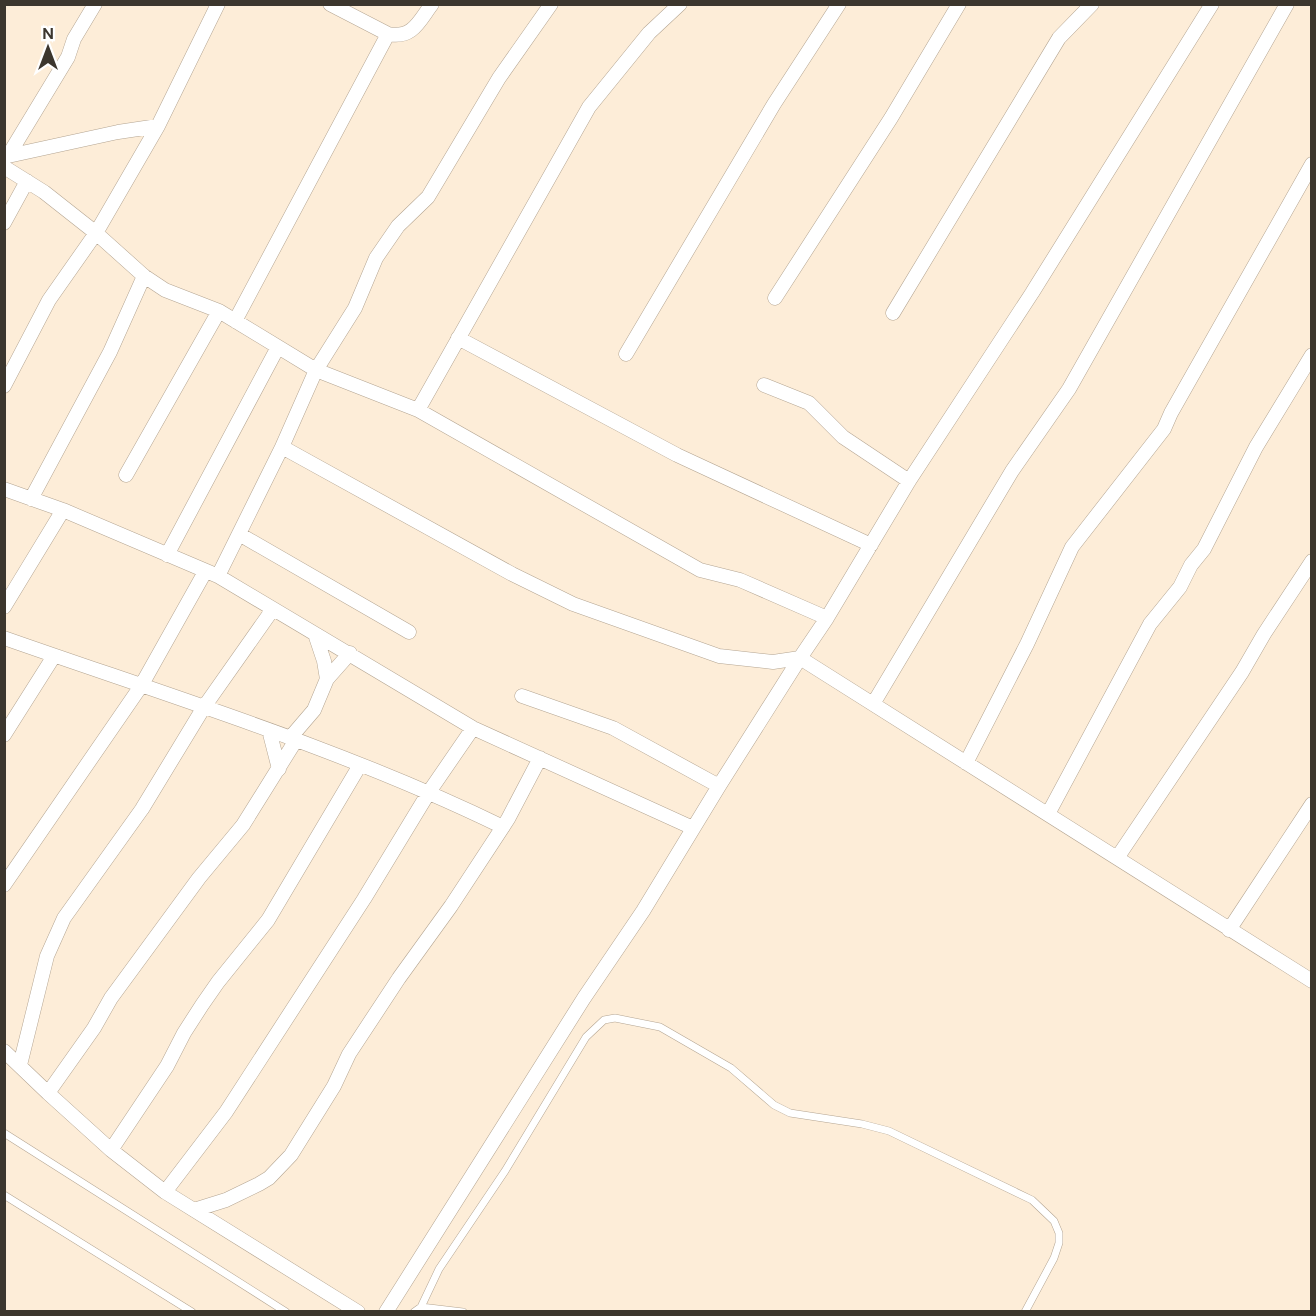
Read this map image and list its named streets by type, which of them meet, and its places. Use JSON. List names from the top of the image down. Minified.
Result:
{"north":"top"}
